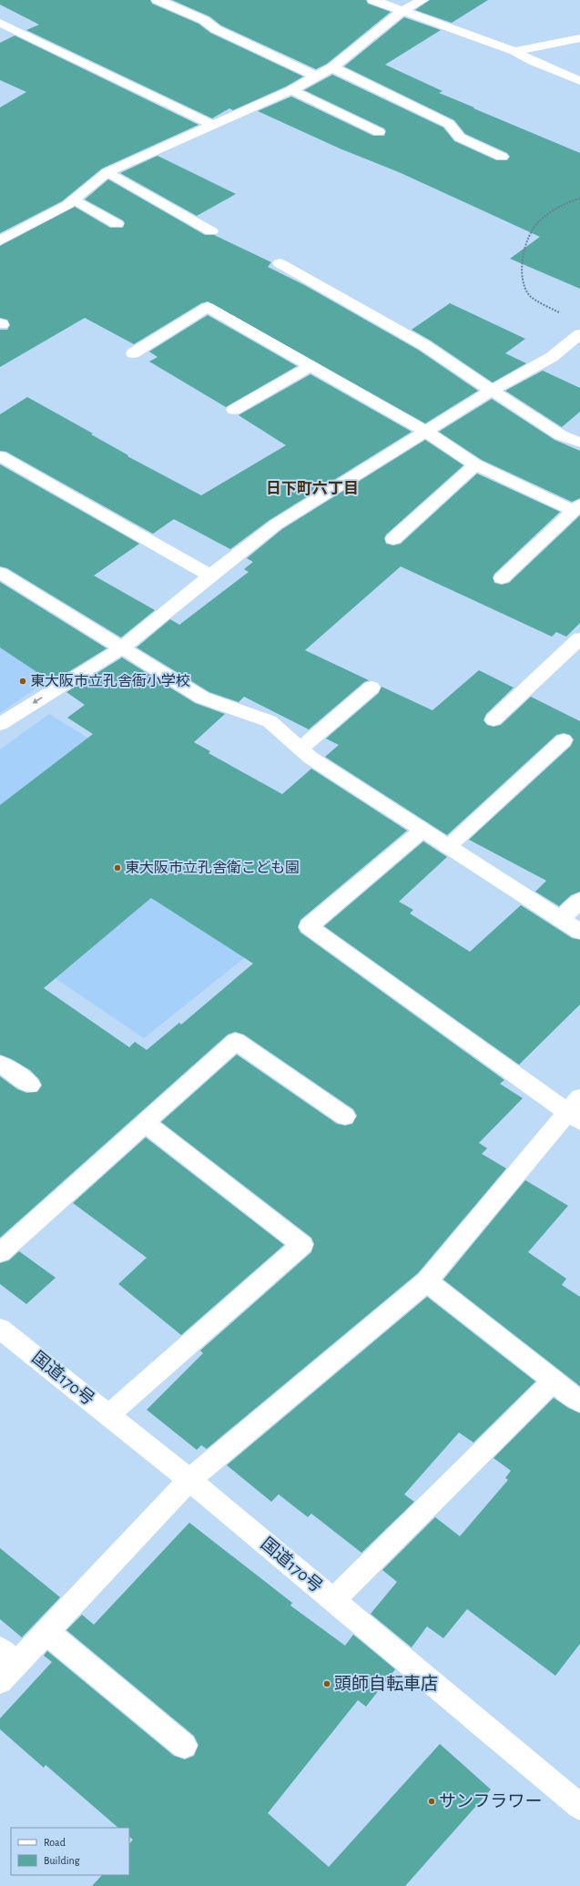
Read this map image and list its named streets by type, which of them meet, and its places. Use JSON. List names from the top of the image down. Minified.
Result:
{"streets":{"main road":["国道170号"]},"districts":["日下町六丁目"],"places":["東大阪市立孔舎衙小学校","東大阪市立孔舎衛こども園","頭師自転車店","サンフラワー"],"legend":["Road","Building"]}
